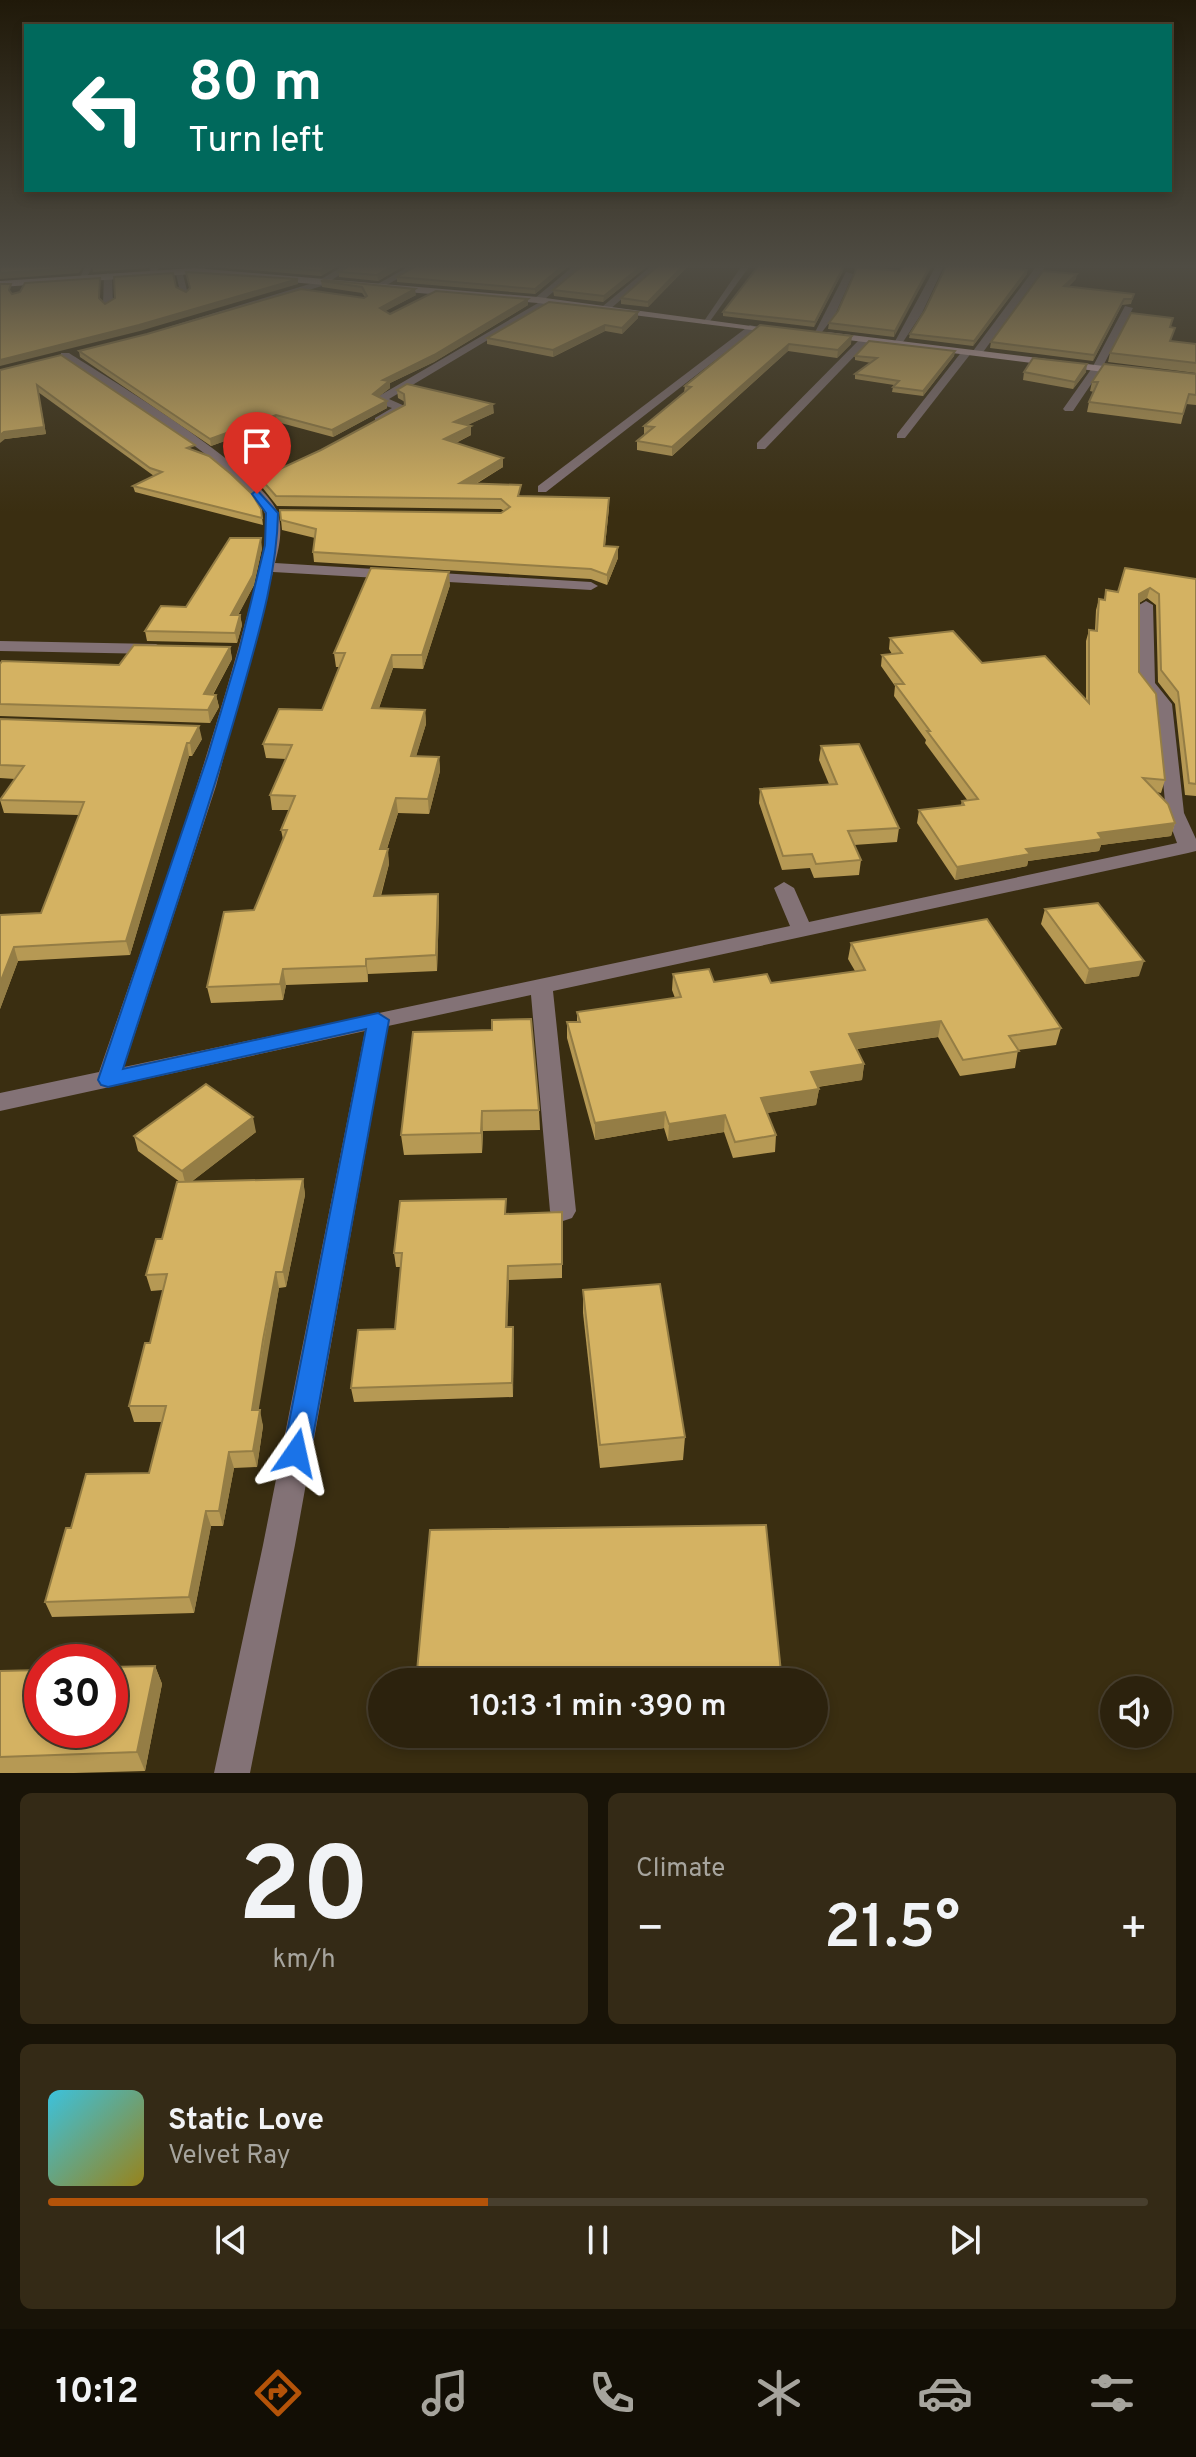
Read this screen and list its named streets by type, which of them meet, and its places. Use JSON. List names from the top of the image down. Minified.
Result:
{"page":{"turn":["80 m","Turn left"],"limit":"30","trip":"10:13 · 1 min · 390 m","tile":[["20","km/h"],"Climate"],"heat":["−","21.5°","+"],"song":["Static Love","Velvet Ray"],"tabs":"10:12"}}
